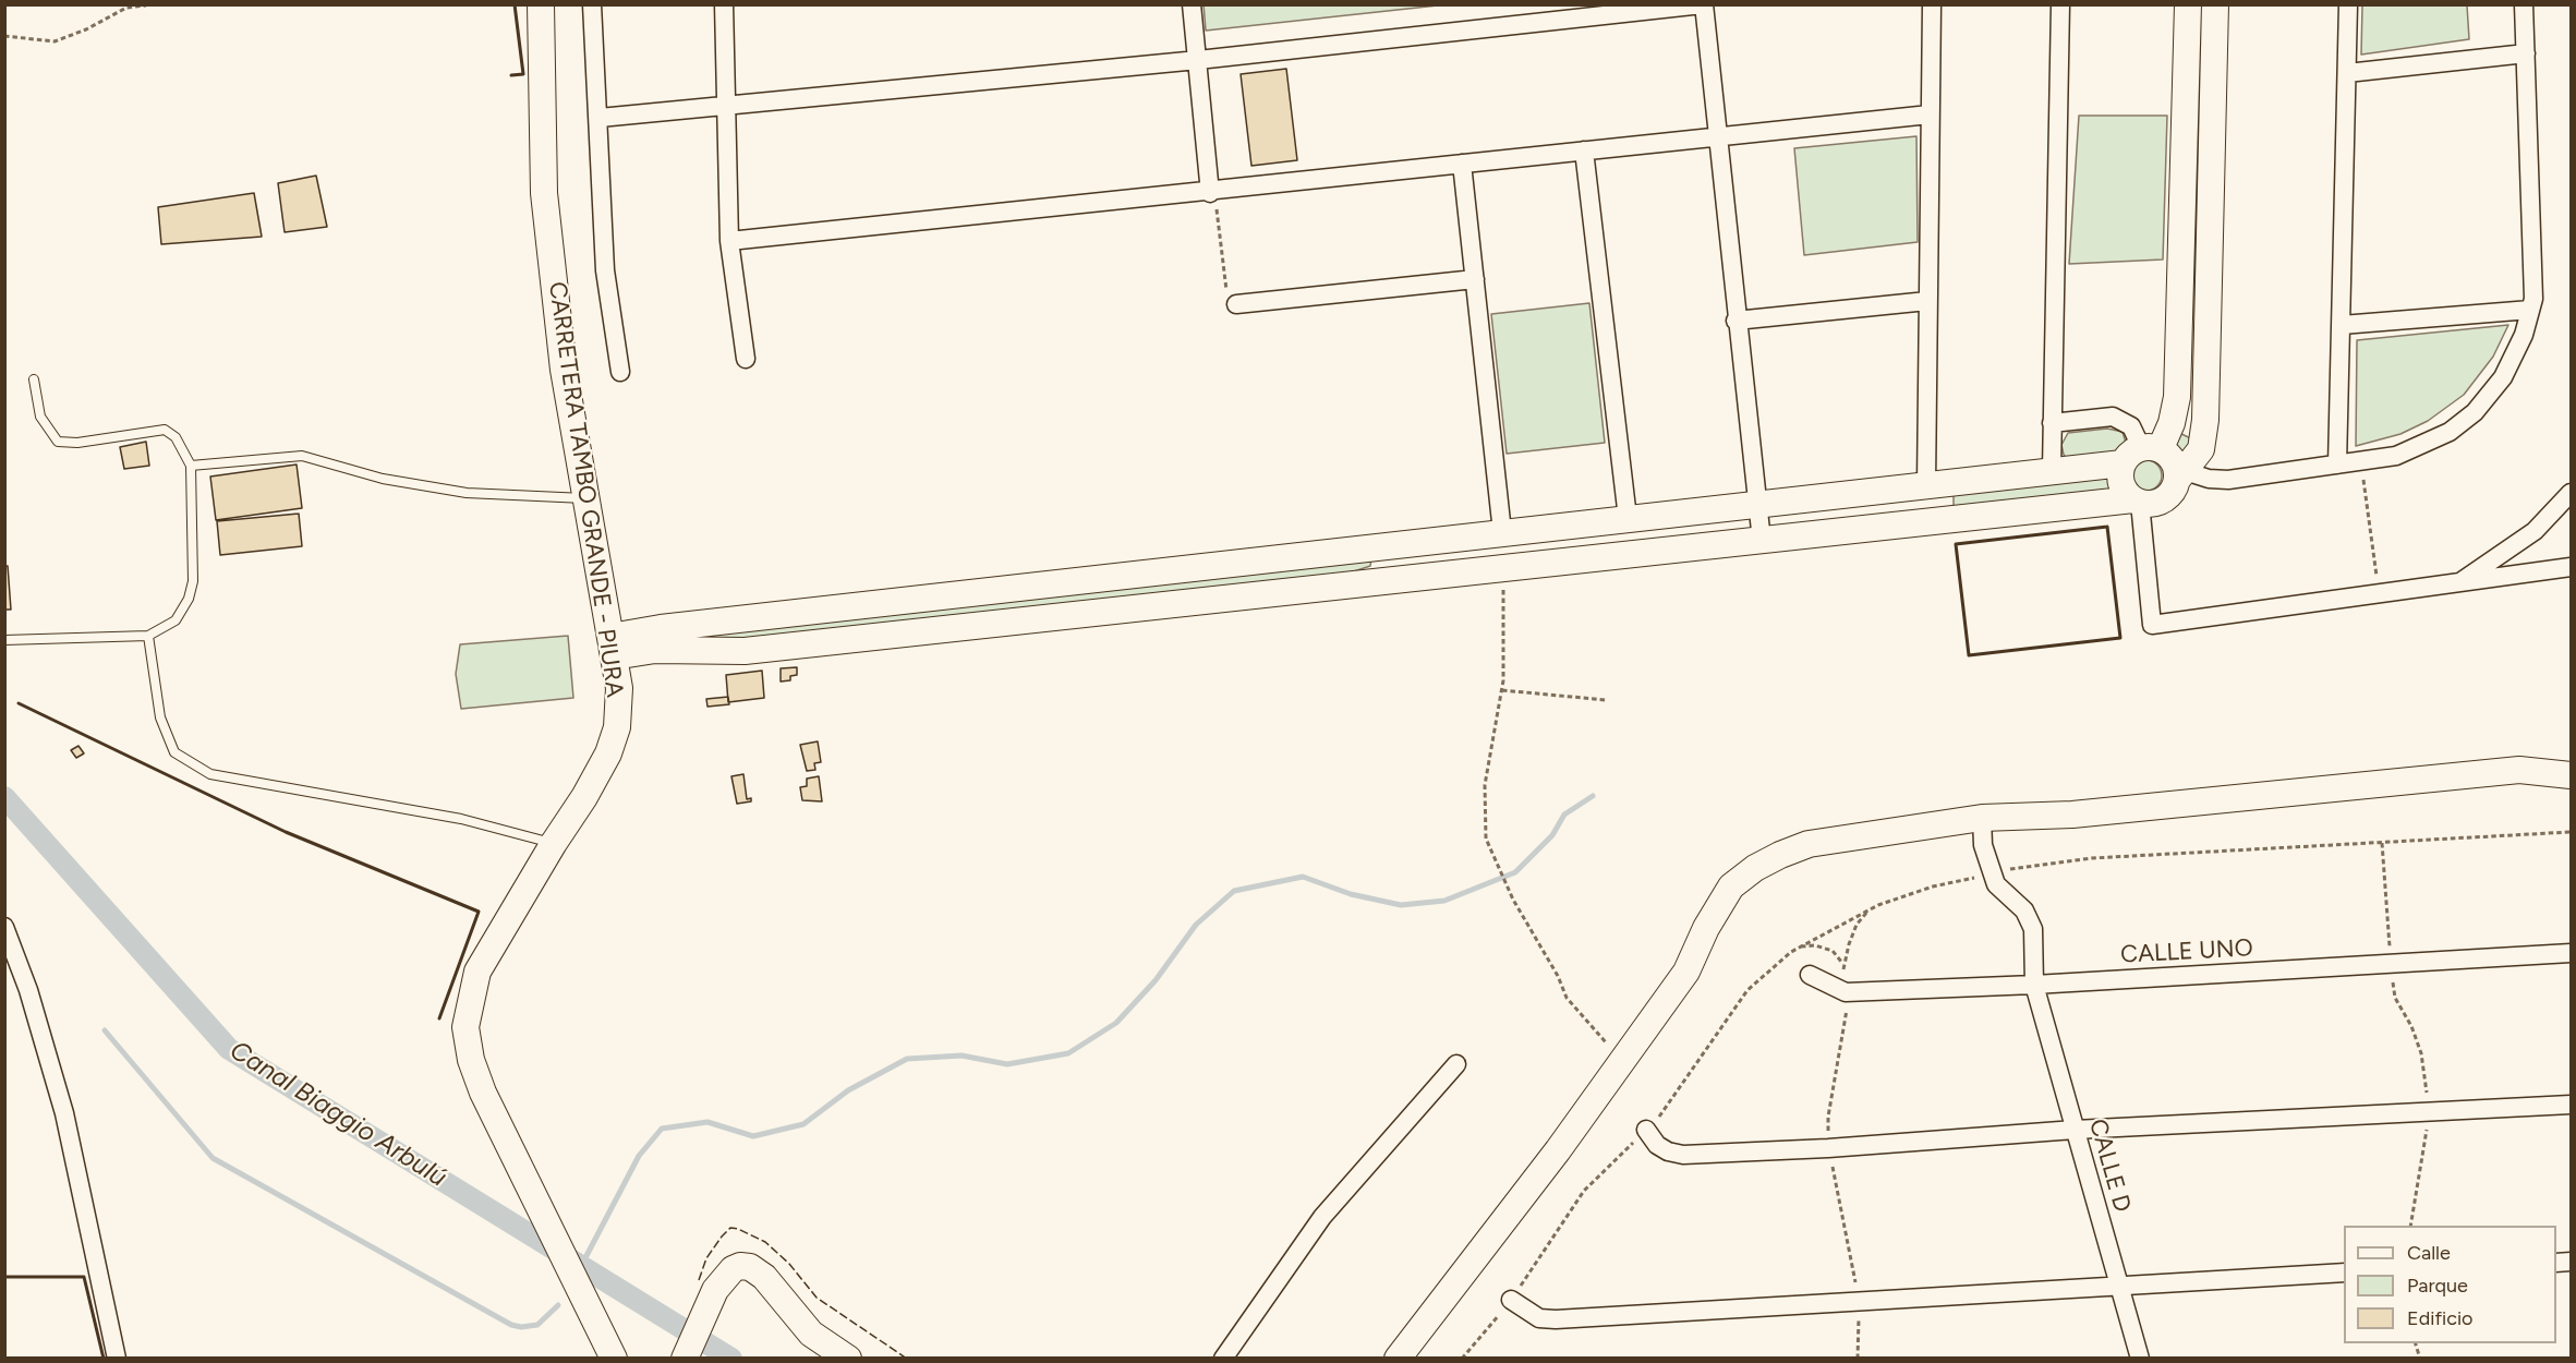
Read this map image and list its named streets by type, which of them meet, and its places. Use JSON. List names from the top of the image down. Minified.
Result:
{"streets":{"street":["CARRETERA TAMBO GRANDE - PIURA","CALLE UNO","CALLE D"]},"crossings":[["CALLE UNO","CALLE D"]],"water":["Canal Biaggio Arbulú"],"legend":["Calle","Parque","Edificio"]}
